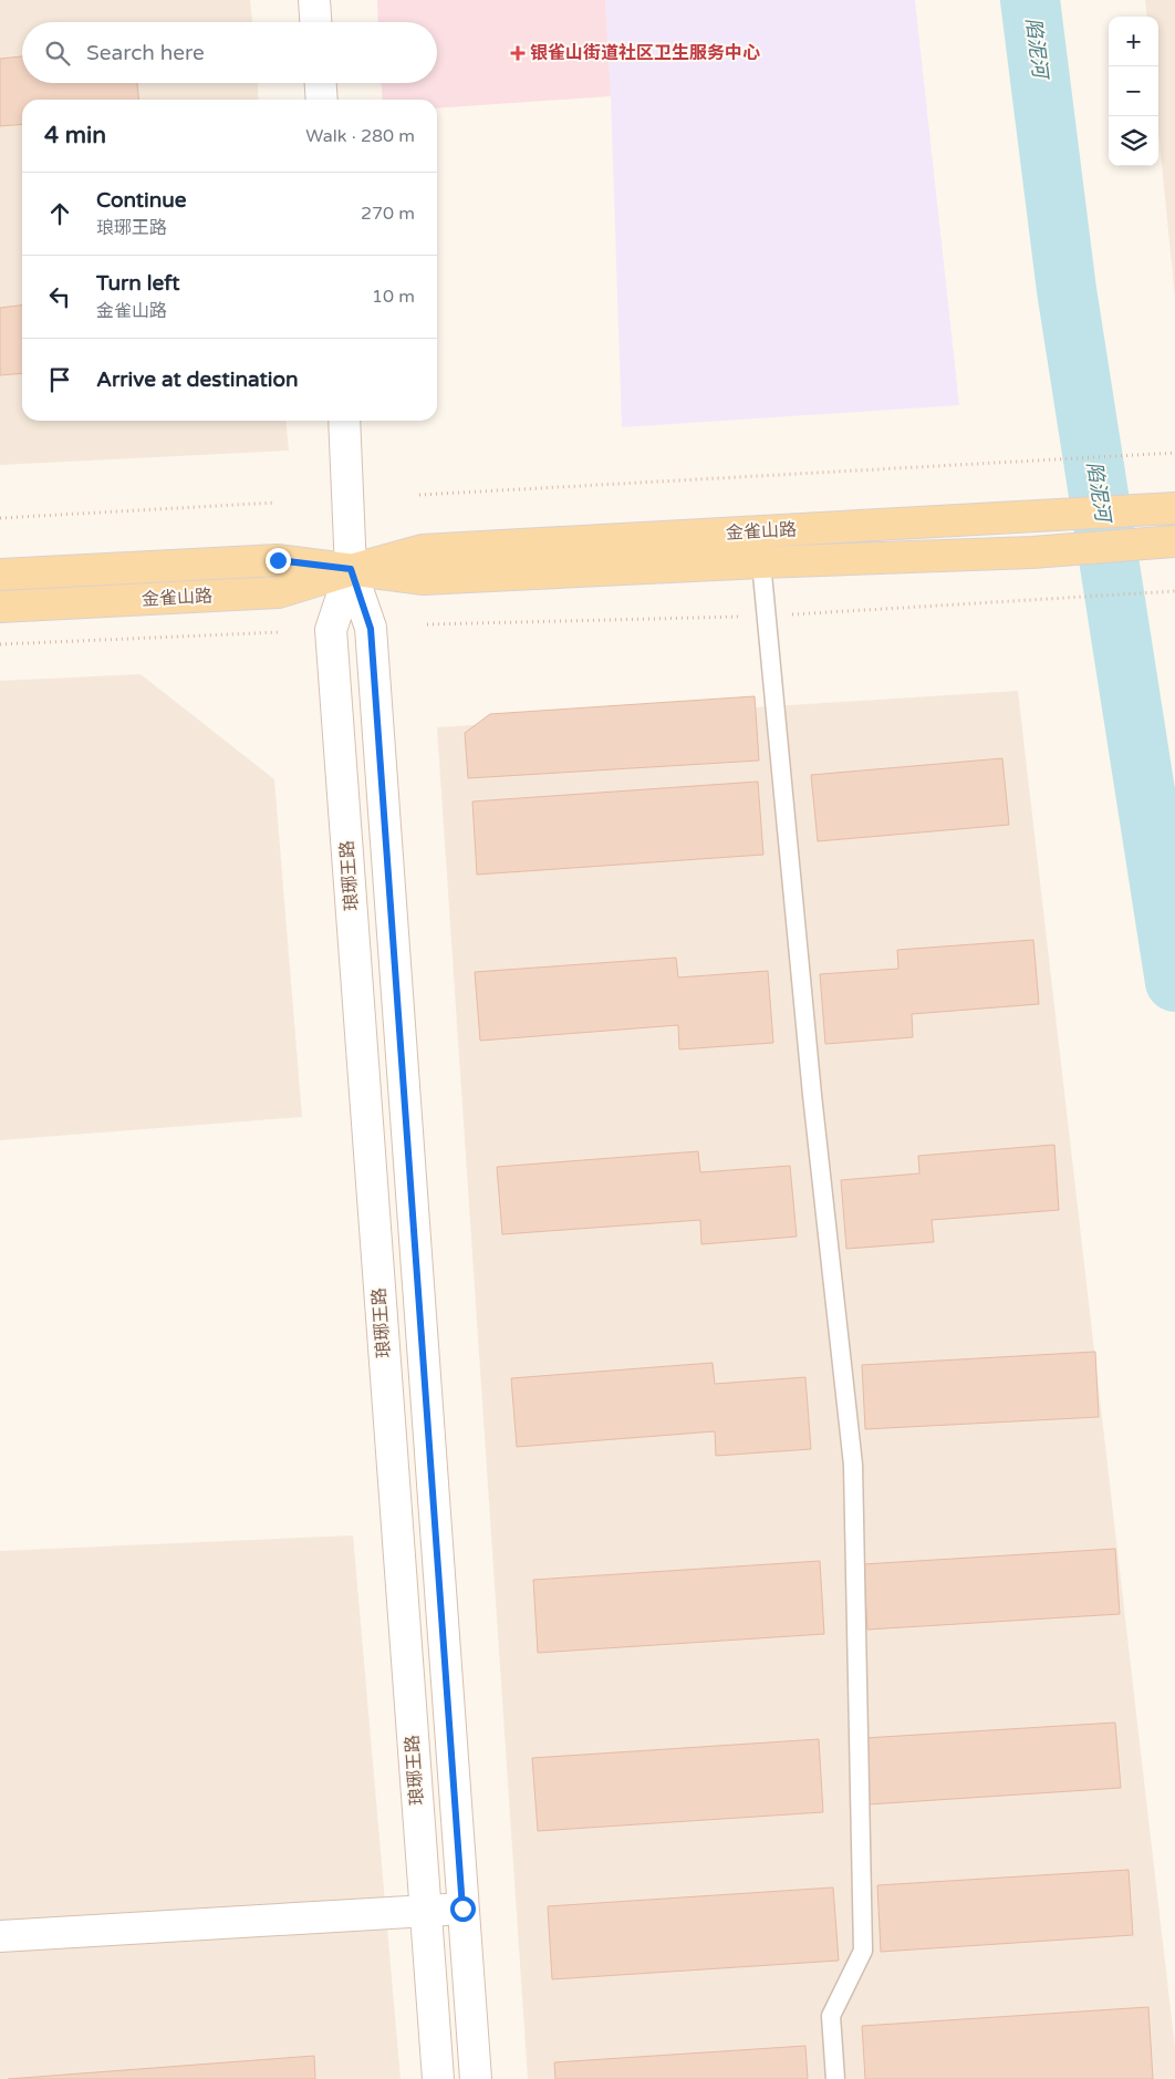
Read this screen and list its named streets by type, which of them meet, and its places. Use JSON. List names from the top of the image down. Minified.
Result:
{"streets":{"main road":["金雀山路","琅琊王路"]},"crossings":[["金雀山路","琅琊王路"]],"water":["陷泥河"],"places":{"health":["银雀山街道社区卫生服务中心"]},"page":{"map_buttons":["+","−"],"search":"Search here","heading":["4 min","Walk · 280 m"],"list":[["Continue","琅琊王路","270 m"],["Turn left","金雀山路","10 m"],"Arrive at destination"]}}
